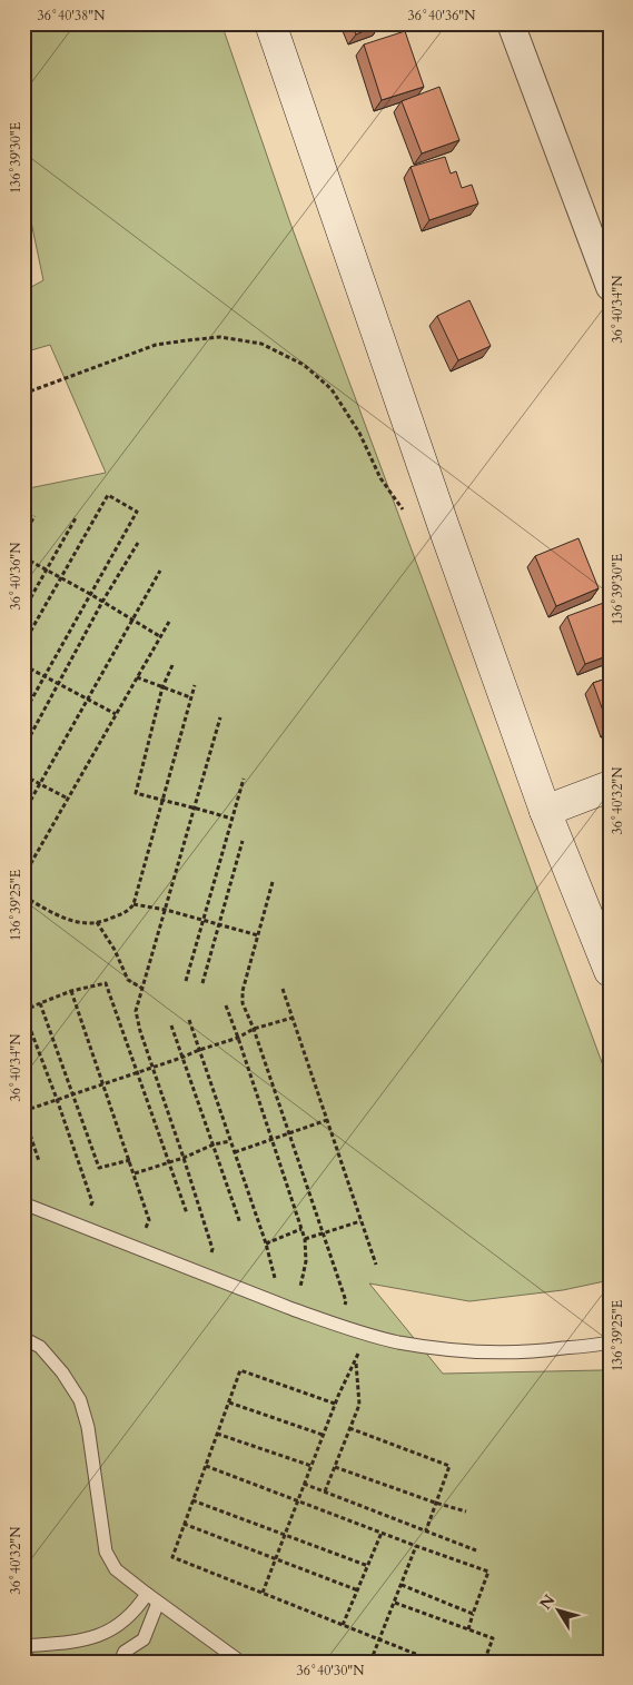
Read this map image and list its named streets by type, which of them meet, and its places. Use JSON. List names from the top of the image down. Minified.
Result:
{"north":"top left","coordinates":["36°40'38\"N","36°40'36\"N","136°39'30\"E","36°40'34\"N","36°40'32\"N","136°39'25\"E","36°40'30\"N"]}
